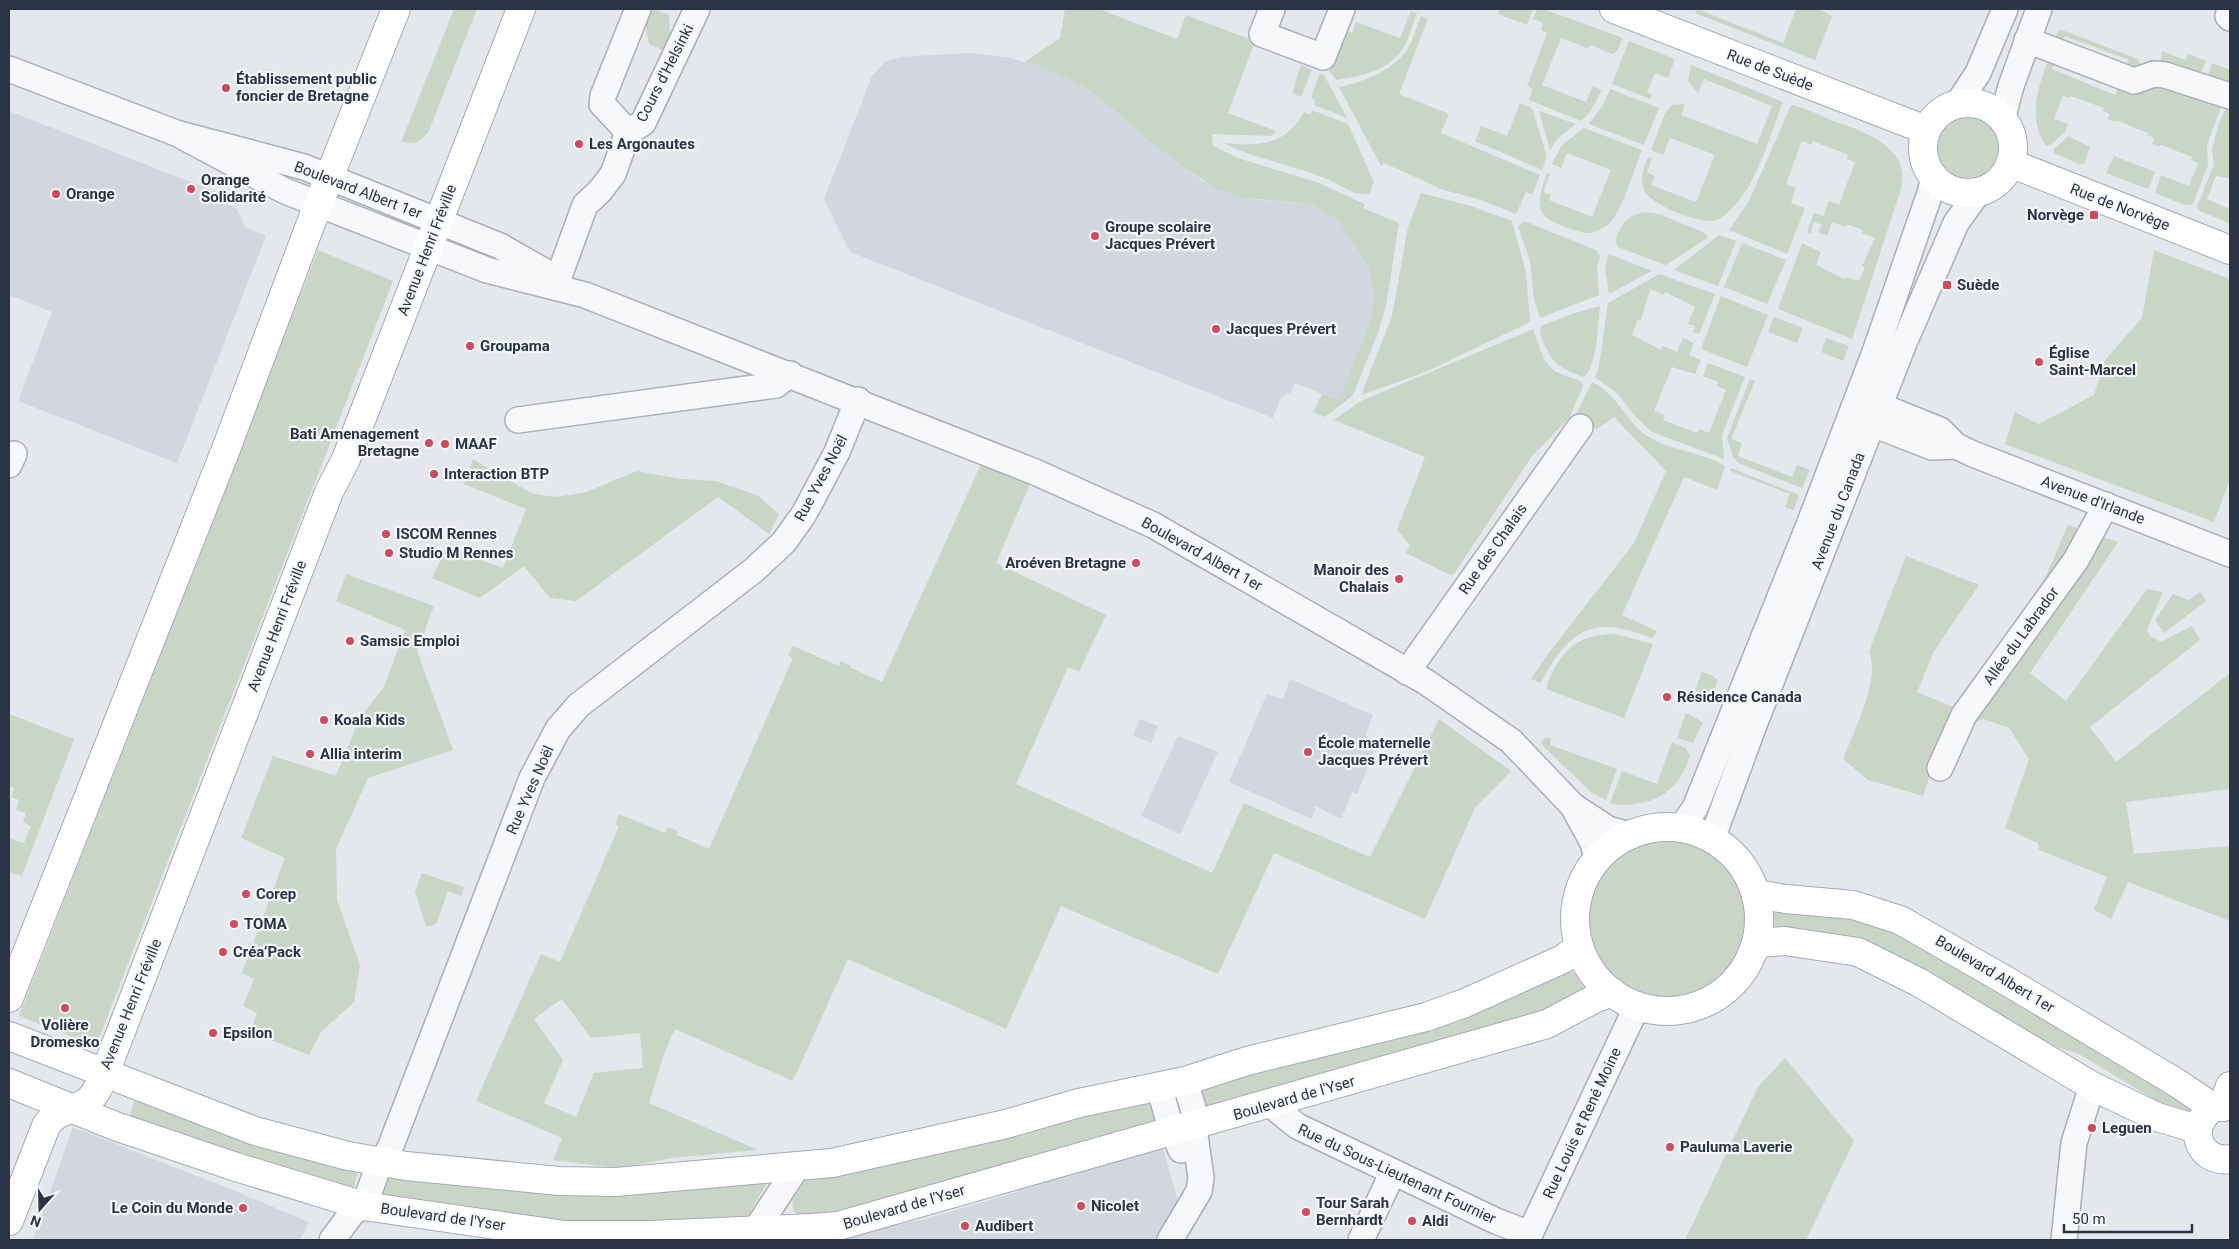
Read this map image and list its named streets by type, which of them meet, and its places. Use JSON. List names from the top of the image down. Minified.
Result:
{"streets":{"main road":["Rue de Suède","Boulevard Albert 1er","Rue de Norvège","Avenue Henri Fréville","Boulevard de l'Yser"],"street":["Cours d'Helsinki","Rue Yves Noël","Avenue d'Irlande","Avenue du Canada","Rue des Chalais","Allée du Labrador","Rue Louis et René Moine","Rue du Sous-Lieutenant Fournier"]},"crossings":[["Rue de Suède","Rue de Norvège"],["Rue de Suède","Avenue du Canada"],["Cours d'Helsinki","Boulevard Albert 1er"],["Boulevard Albert 1er","Avenue Henri Fréville"],["Boulevard Albert 1er","Rue Yves Noël"],["Boulevard Albert 1er","Rue des Chalais"],["Rue de Norvège","Avenue du Canada"],["Avenue Henri Fréville","Boulevard de l'Yser"],["Rue Yves Noël","Boulevard de l'Yser"],["Avenue d'Irlande","Avenue du Canada"],["Avenue d'Irlande","Allée du Labrador"],["Boulevard de l'Yser","Rue du Sous-Lieutenant Fournier"],["Rue Louis et René Moine","Rue du Sous-Lieutenant Fournier"]],"places":{"other":["Établissement public foncier de Bretagne","Les Argonautes","Orange Solidarité","Orange","Groupe scolaire Jacques Prévert","Jacques Prévert","Groupama","Église Saint-Marcel","Bati Amenagement Bretagne","MAAF","Interaction BTP","ISCOM Rennes","Studio M Rennes","Aroéven Bretagne","Manoir des Chalais","Samsic Emploi","Résidence Canada","Koala Kids","École maternelle Jacques Prévert","Allia interim","Corep","TOMA","Créa’Pack","Volière Dromesko","Epsilon","Leguen","Pauluma Laverie","Nicolet","Le Coin du Monde","Tour Sarah Bernhardt","Aldi","Audibert"],"transit":["Norvège","Suède"]},"scale_bar":"50 m","north":"bottom"}
